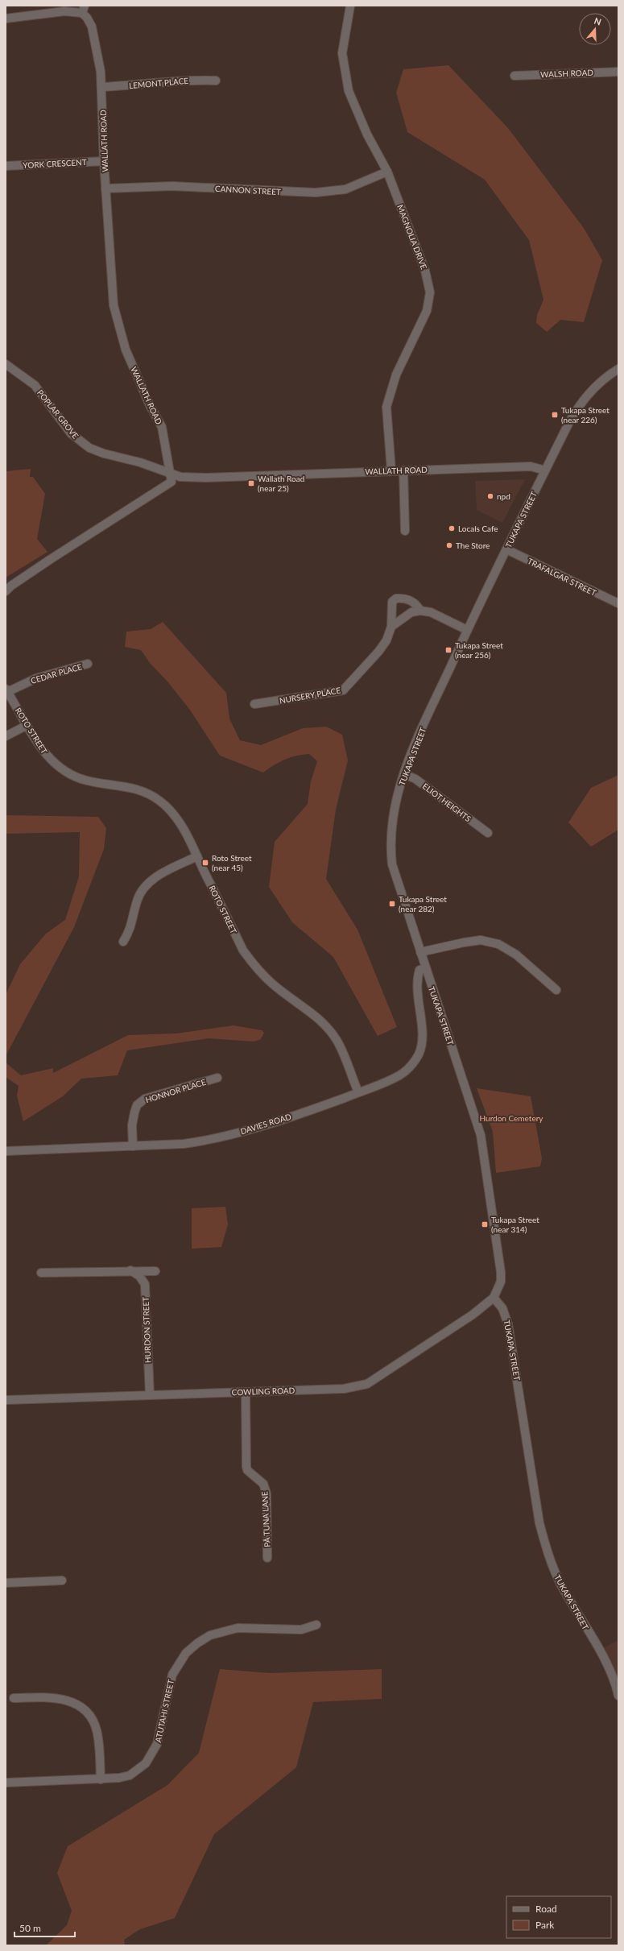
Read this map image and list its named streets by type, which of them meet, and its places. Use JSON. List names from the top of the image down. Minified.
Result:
{"streets":{"street":["WALSH ROAD","LEMONT PLACE","WALLATH ROAD","YORK CRESCENT","CANNON STREET","MAGNOLIA DRIVE","POPLAR GROVE","TUKAPA STREET","TRAFALGAR STREET","CEDAR PLACE","NURSERY PLACE","ROTO STREET","ELIOT HEIGHTS","HONNOR PLACE","DAVIES ROAD","HURDON STREET","COWLING ROAD","PĀ TUNA LANE","ATUTAHI STREET"]},"crossings":[["LEMONT PLACE","WALLATH ROAD"],["WALLATH ROAD","YORK CRESCENT"],["WALLATH ROAD","CANNON STREET"],["WALLATH ROAD","MAGNOLIA DRIVE"],["WALLATH ROAD","POPLAR GROVE"],["WALLATH ROAD","TUKAPA STREET"],["CANNON STREET","MAGNOLIA DRIVE"],["TUKAPA STREET","TRAFALGAR STREET"],["TUKAPA STREET","NURSERY PLACE"],["TUKAPA STREET","ELIOT HEIGHTS"],["TUKAPA STREET","DAVIES ROAD"],["TUKAPA STREET","COWLING ROAD"],["CEDAR PLACE","ROTO STREET"],["ROTO STREET","DAVIES ROAD"],["HONNOR PLACE","DAVIES ROAD"],["HURDON STREET","COWLING ROAD"],["COWLING ROAD","PĀ TUNA LANE"]],"parks":["Hurdon Cemetery"],"places":{"transit":["Tukapa Street (near 226)","Wallath Road (near 25)","Tukapa Street (near 256)","Roto Street (near 45)","Tukapa Street (near 282)","Tukapa Street (near 314)"],"other":["npd","Locals Cafe","The Store"]},"legend":["Road","Park"],"scale_bar":"50 m","north":"top"}
